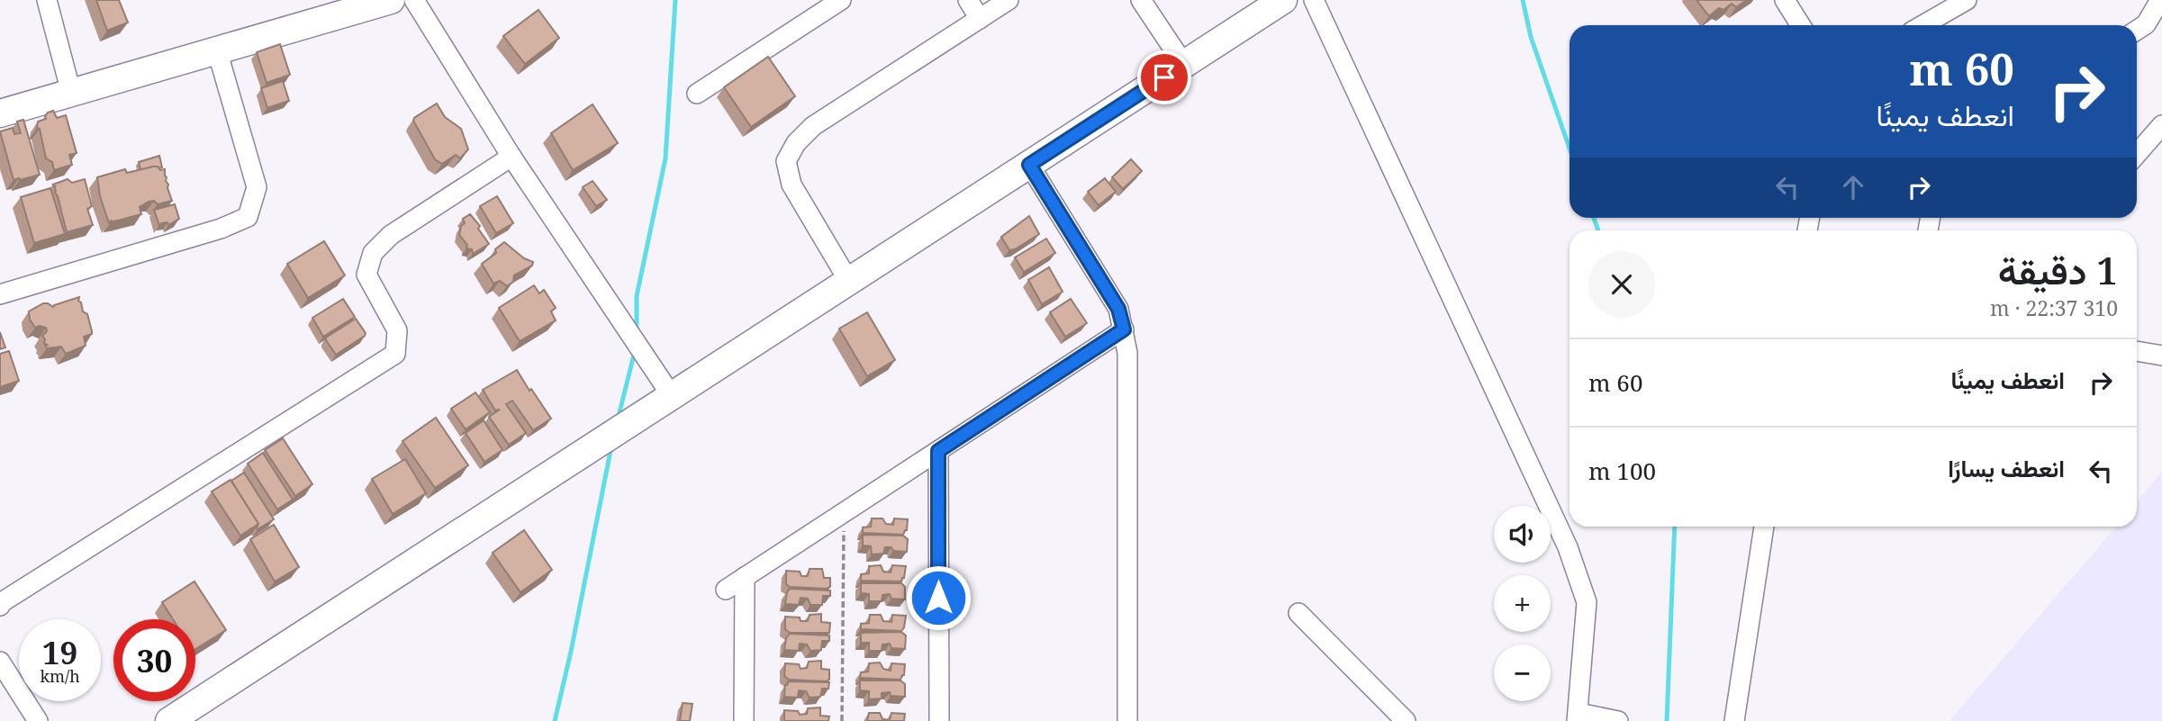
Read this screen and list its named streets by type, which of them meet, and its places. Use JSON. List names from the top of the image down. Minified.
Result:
{"page":{"turn":["60 m","انعطف يمينًا"],"heading":["1 دقيقة","310 m · 22:37"],"list":[{"name":"انعطف يمينًا","value":"60 m"},{"name":"انعطف يسارًا","value":"100 m"}],"map_buttons":["+","−"],"speed":"19 km/h","limit":"30"}}
